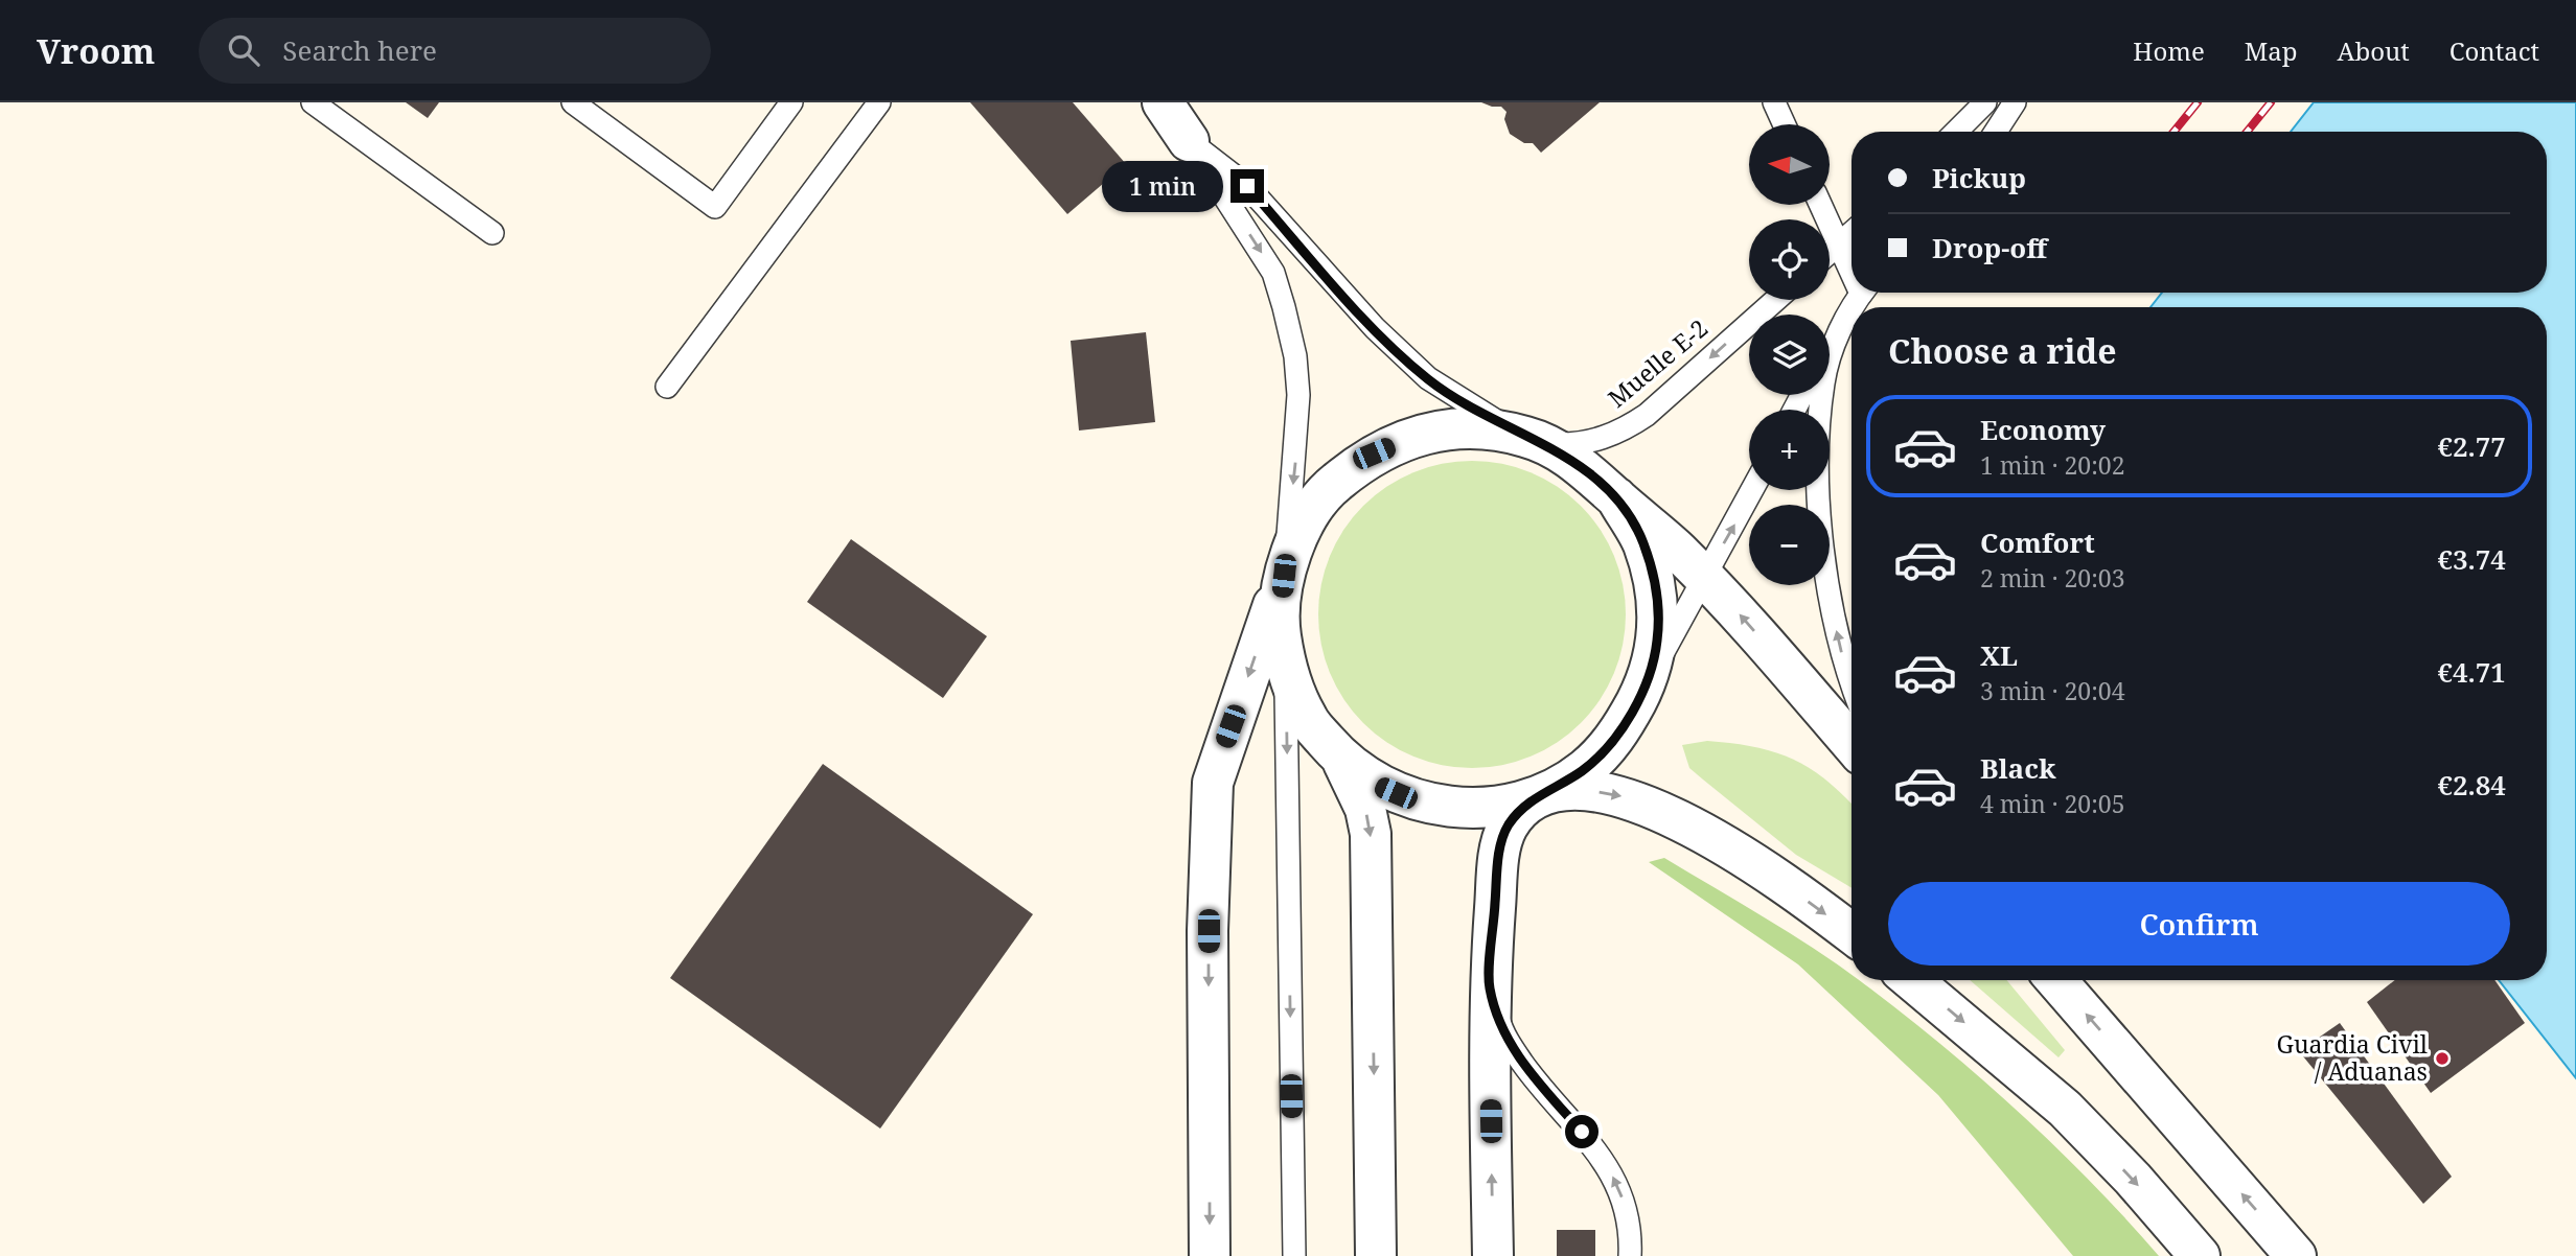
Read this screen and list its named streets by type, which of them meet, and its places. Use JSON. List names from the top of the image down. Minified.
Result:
{"streets":{"lane":["Muelle E-2"]},"one_way":["Muelle E-2"],"places":["Guardia Civil / Aduanas"],"north":"left","page":{"header":"Vroom","search":"Search here","nav":["Home","Map","About","Contact"],"map_buttons":["+","−"],"banner":["Pickup","Drop-off"],"bubble":"1 min","heading":"Choose a ride","list":[{"name":"Economy","note":"1 min · 20:02","value":"€2.77"},{"name":"Comfort","note":"2 min · 20:03","value":"€3.74"},{"name":"XL","note":"3 min · 20:04","value":"€4.71"},{"name":"Black","note":"4 min · 20:05","value":"€2.84"}],"buttons":"Confirm"}}
